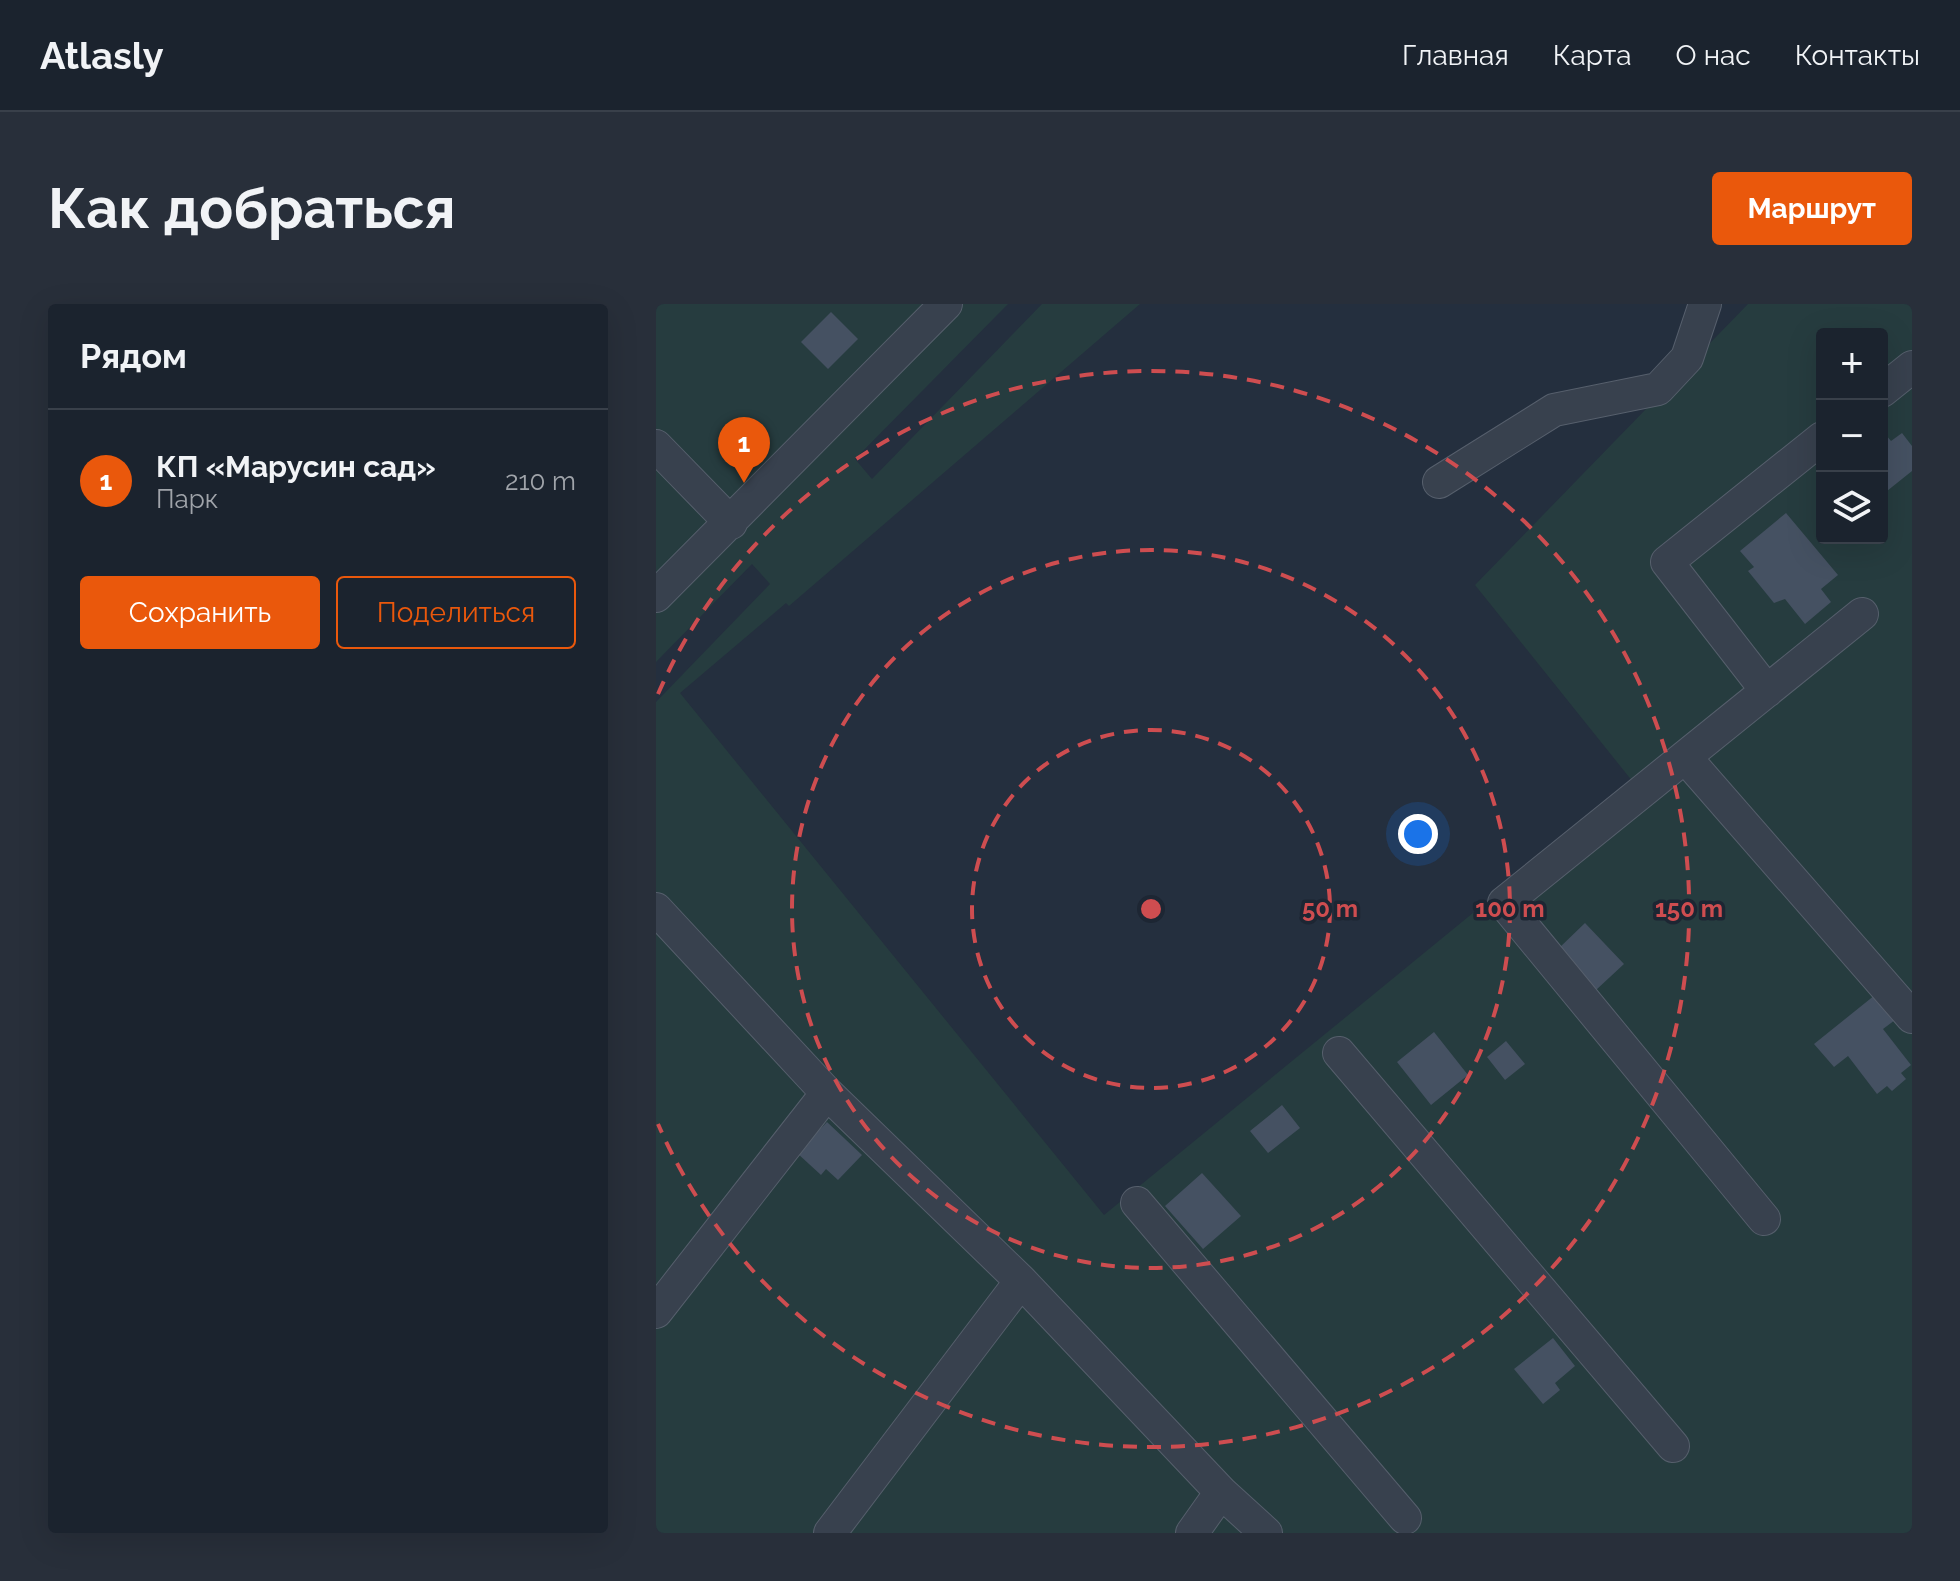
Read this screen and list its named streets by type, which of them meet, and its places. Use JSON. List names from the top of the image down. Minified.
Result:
{"page":{"header":"Atlasly","nav":["Главная","Карта","О нас","Контакты"],"buttons":["Маршрут",["Сохранить","Поделиться"]],"title":"Как добраться","heading":"Рядом","map_buttons":["+","−"],"list":[{"mark":"1","name":"КП «Марусин сад»","note":"Парк","value":"210 m"}],"pins":"1"},"rings":["50 m","100 m","150 m"]}
